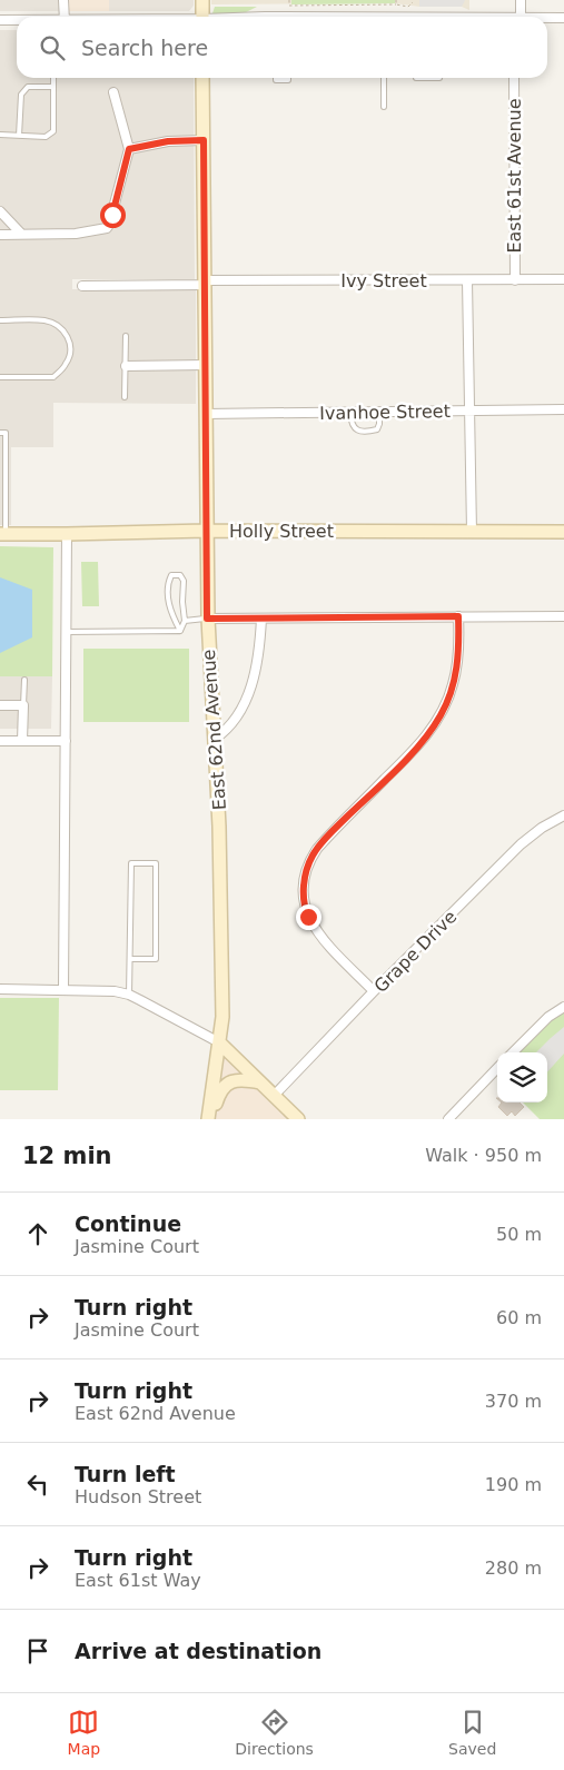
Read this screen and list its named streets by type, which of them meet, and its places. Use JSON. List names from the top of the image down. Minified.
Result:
{"streets":{"street":["East 61st Avenue","Ivy Street","Ivanhoe Street","Holly Street","East 62nd Avenue","Grape Drive"]},"crossings":[["East 61st Avenue","Ivy Street"],["Ivy Street","East 62nd Avenue"],["Ivanhoe Street","East 62nd Avenue"],["Holly Street","East 62nd Avenue"]],"page":{"search":"Search here","heading":["12 min","Walk · 950 m"],"list":[["Continue","Jasmine Court","50 m"],["Turn right","Jasmine Court","60 m"],["Turn right","East 62nd Avenue","370 m"],["Turn left","Hudson Street","190 m"],["Turn right","East 61st Way","280 m"],"Arrive at destination"],"nav":["Map","Directions","Saved"]}}
